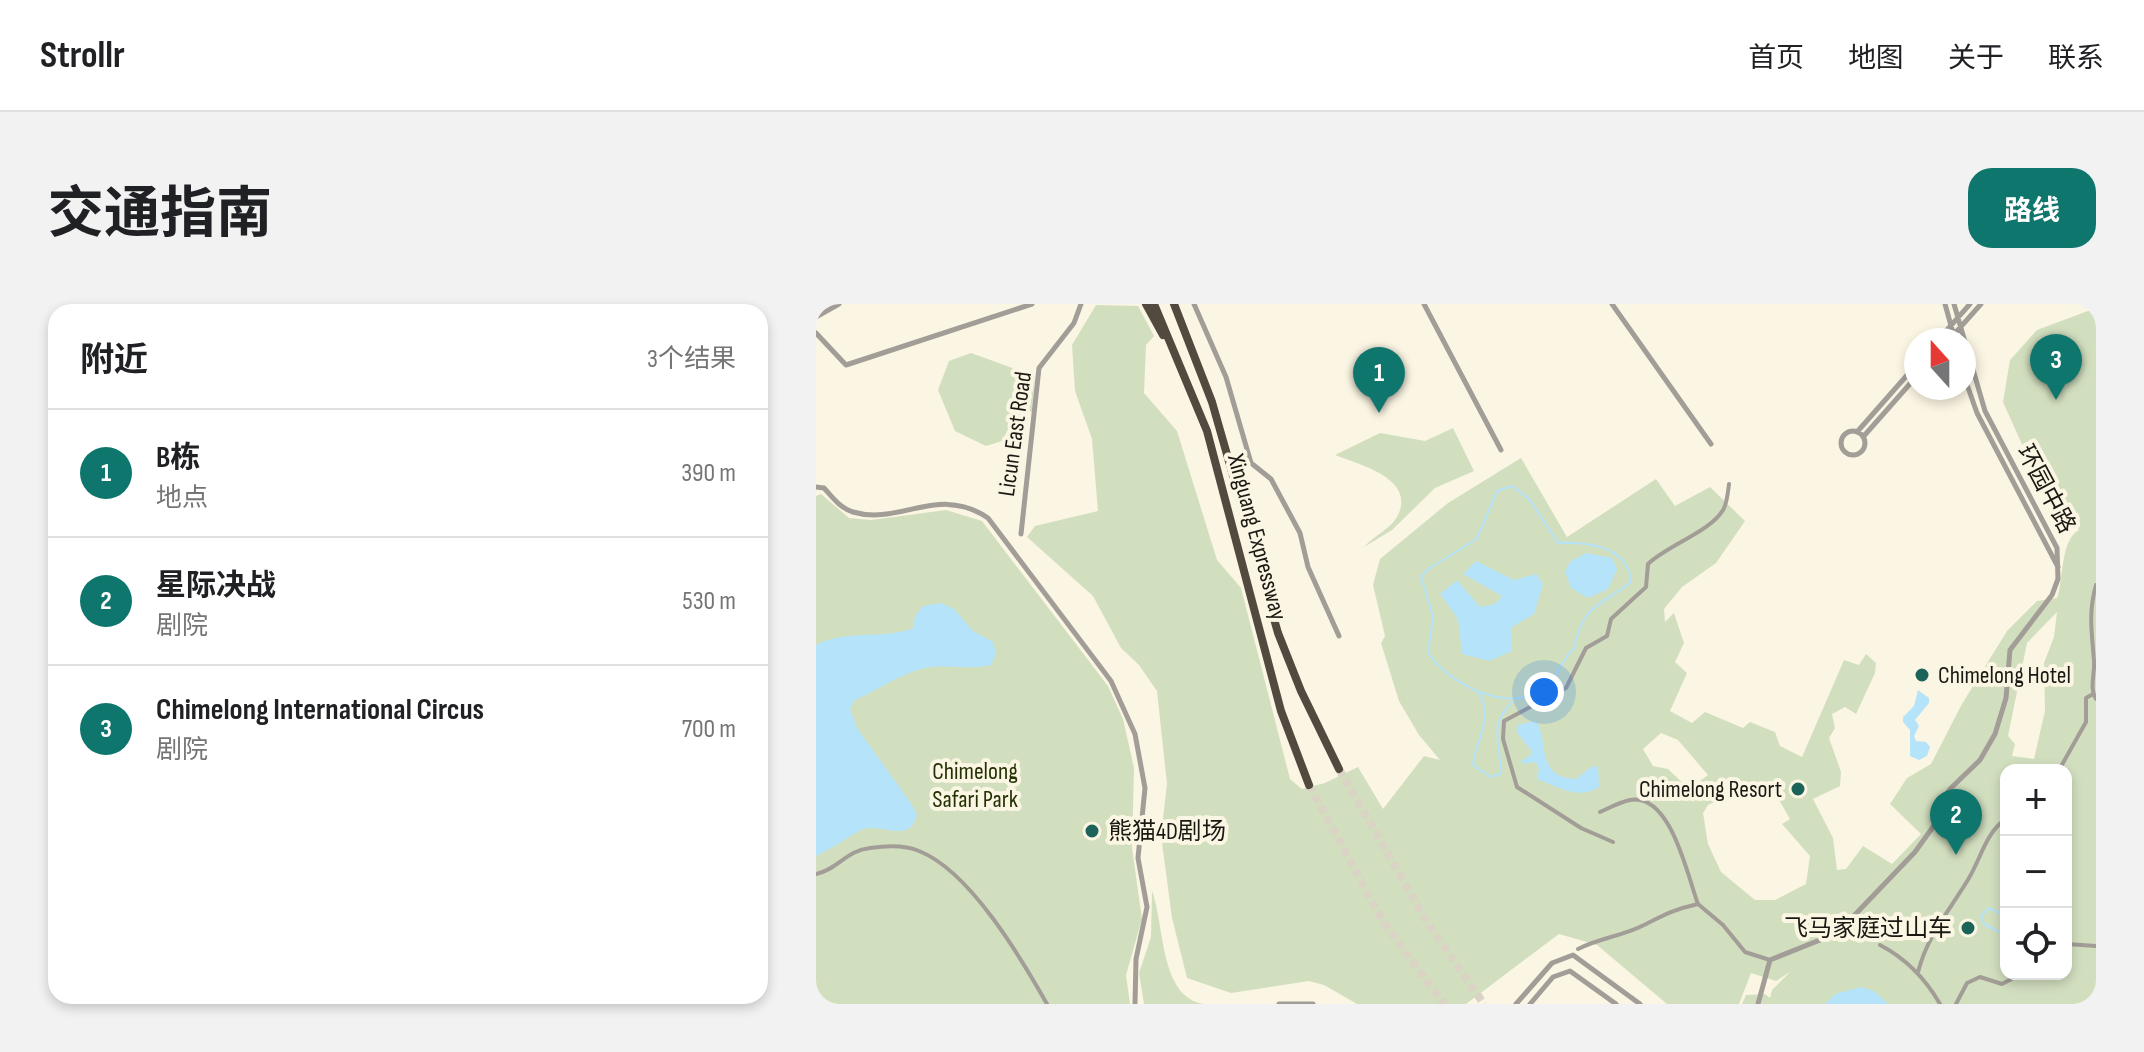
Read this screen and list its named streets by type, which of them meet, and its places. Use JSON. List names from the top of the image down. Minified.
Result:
{"streets":{"highway":["Xinguang Expressway"],"street":["Licun East Road","环园中路"]},"parks":["Chimelong Safari Park"],"places":["Chimelong Hotel","Chimelong Resort","熊猫4D剧场","飞马家庭过山车"],"north":"top","page":{"header":"Strollr","nav":["首页","地图","关于","联系"],"title":"交通指南","buttons":"路线","heading":["附近","3个结果"],"pins":["3","1","2"],"list":[{"mark":"1","name":"B栋","note":"地点","value":"390 m"},{"mark":"2","name":"星际决战","note":"剧院","value":"530 m"},{"mark":"3","name":"Chimelong International Circus","note":"剧院","value":"700 m"}],"map_buttons":["+","−"]}}
